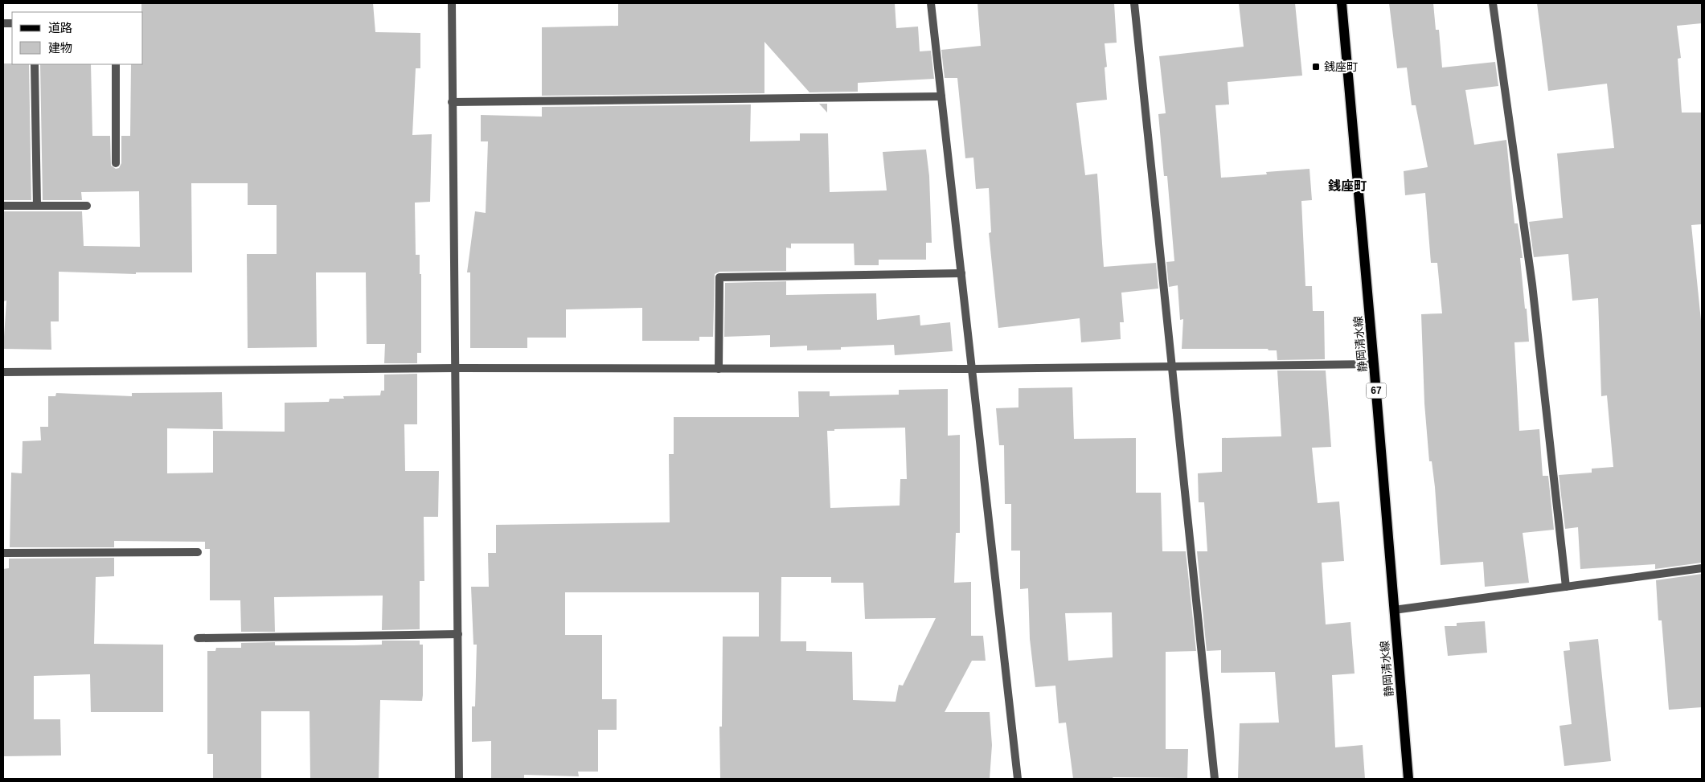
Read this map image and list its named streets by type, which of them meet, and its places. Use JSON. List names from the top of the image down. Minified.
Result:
{"streets":{"main road":["静岡清水線","67"]},"districts":["銭座町"],"places":{"transit":["銭座町"]},"legend":["道路","建物"]}
